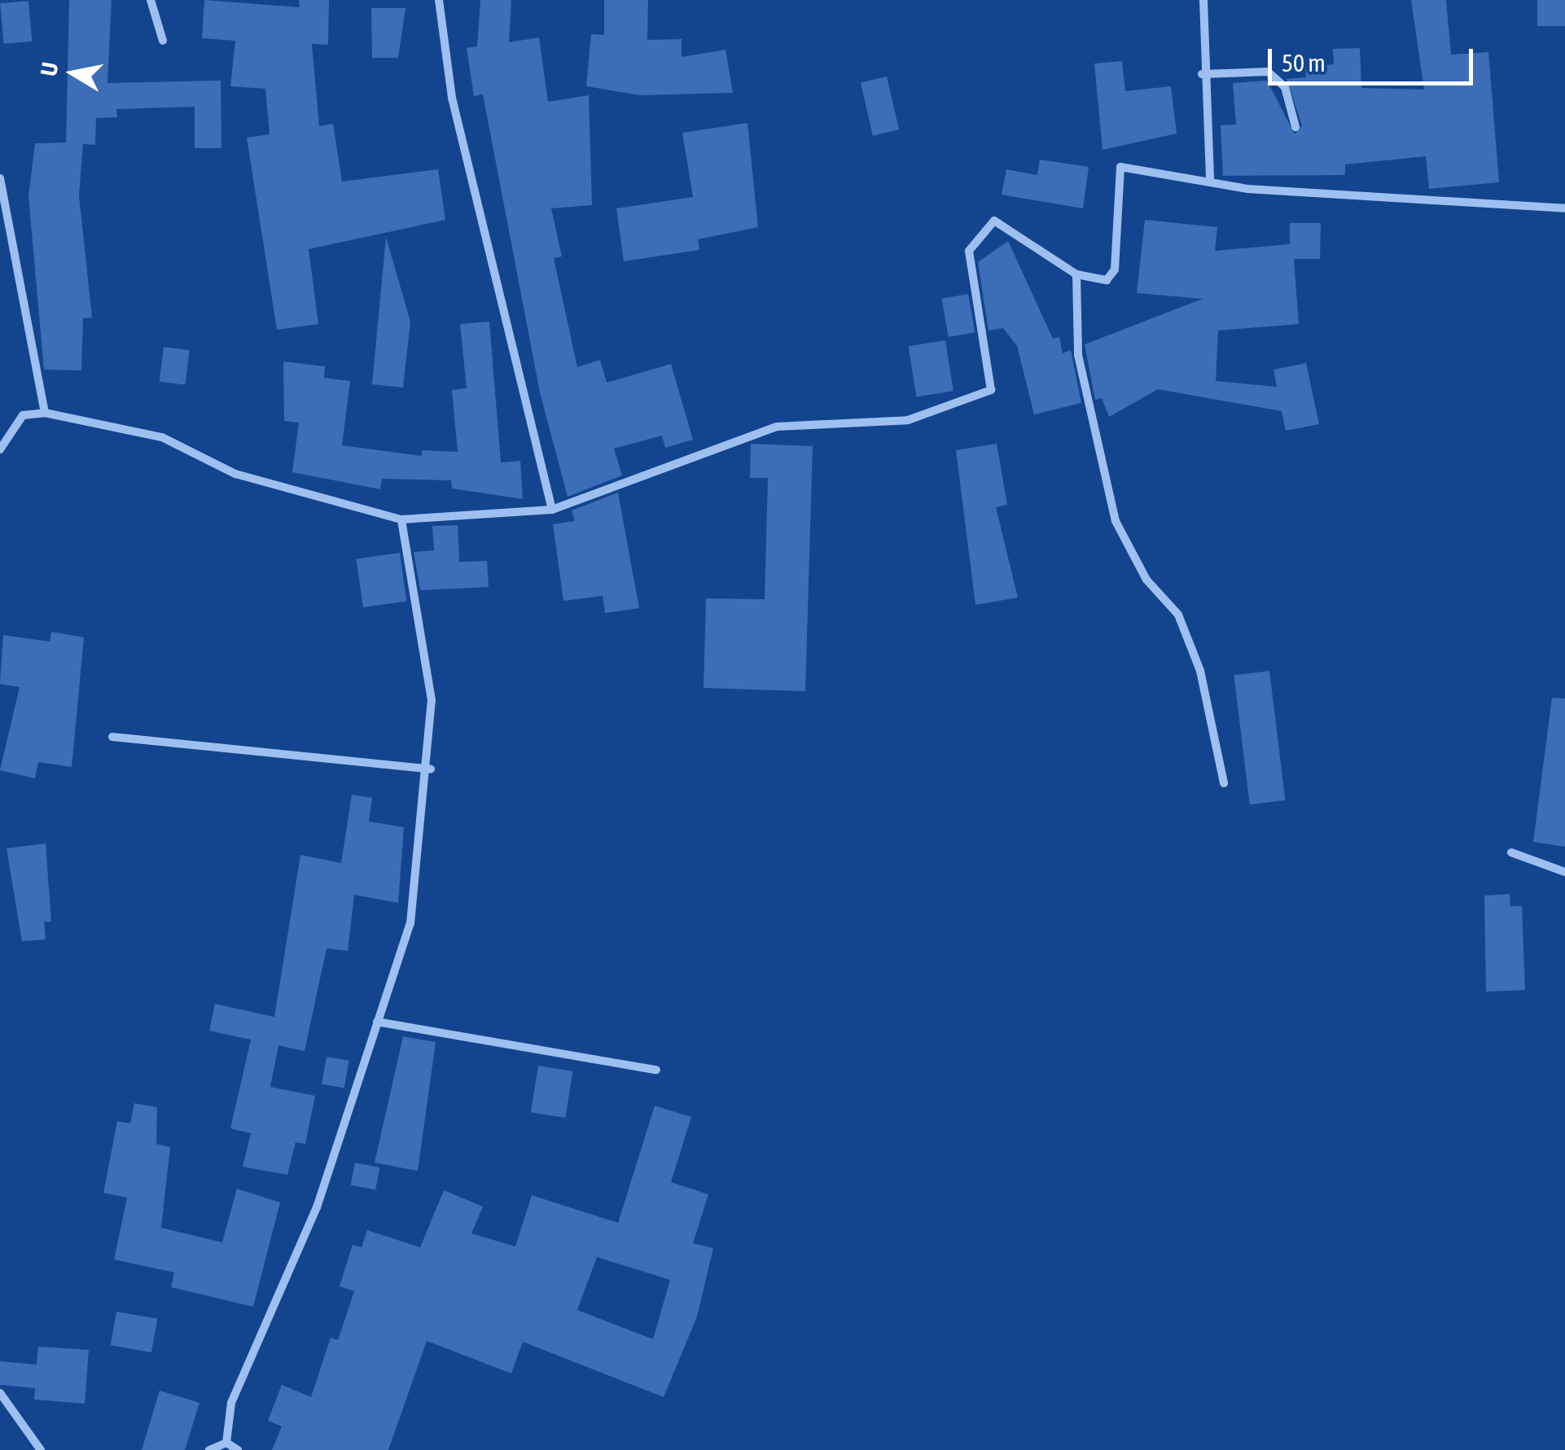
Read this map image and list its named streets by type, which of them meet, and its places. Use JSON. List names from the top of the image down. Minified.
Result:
{"scale_bar":"50 m","north":"left"}
